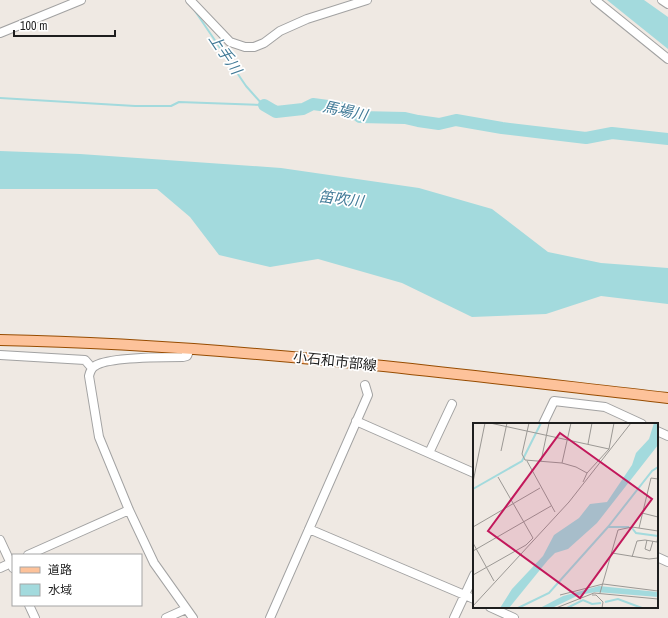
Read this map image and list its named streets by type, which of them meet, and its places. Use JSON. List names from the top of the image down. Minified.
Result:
{"streets":{"main road":["小石和市部線"]},"water":["上手川","馬場川","笛吹川"],"legend":["道路","水域"],"scale_bar":"100 m"}
